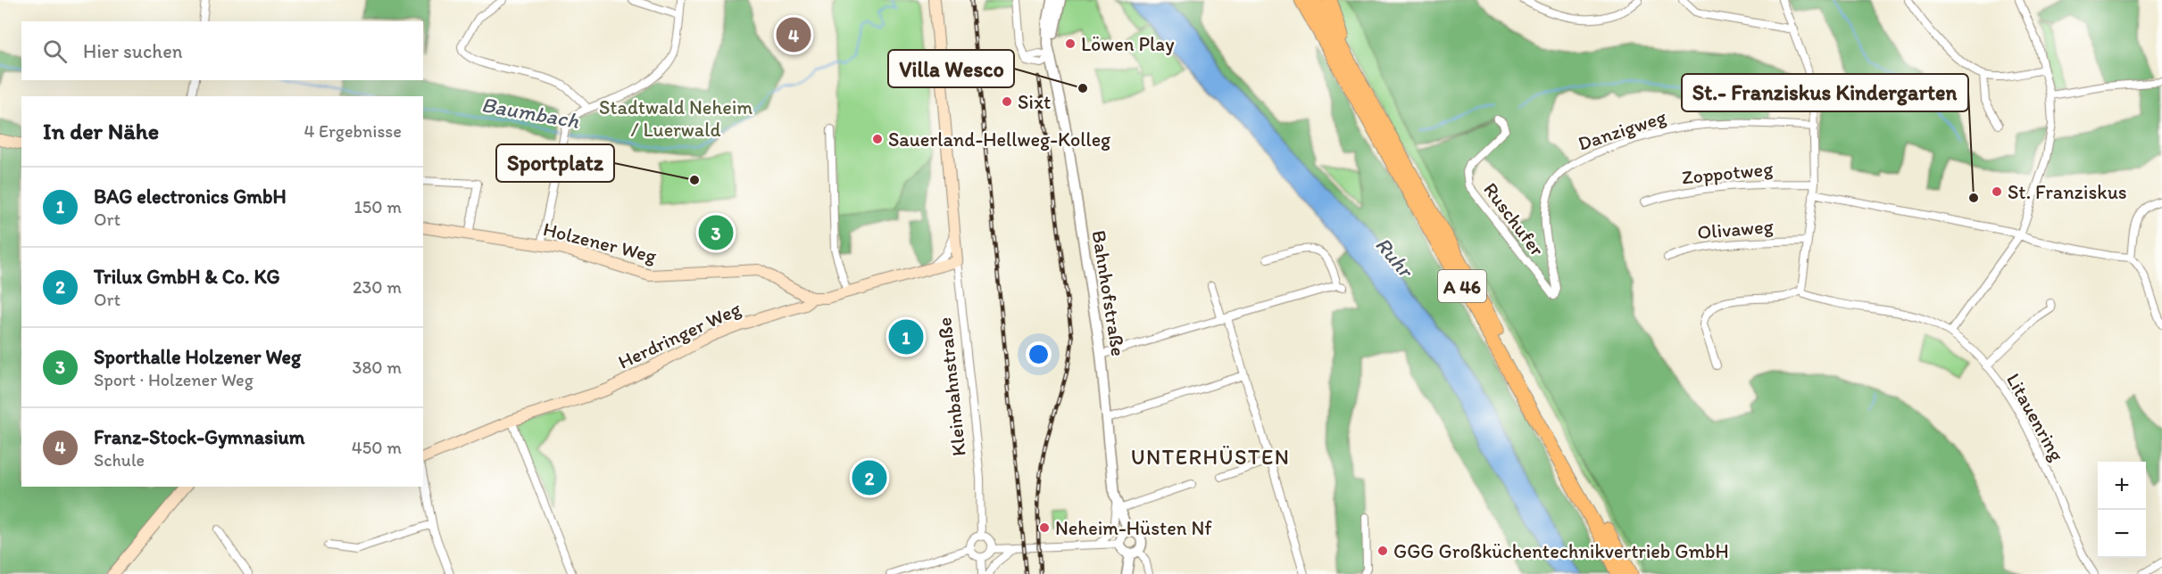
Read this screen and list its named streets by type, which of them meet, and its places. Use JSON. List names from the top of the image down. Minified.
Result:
{"streets":{"highway":["A 46"],"main road":["Holzener Weg","Herdringer Weg","Kleinbahnstraße"],"street":["Danzigweg","Zoppotweg","Ruschufer","Olivaweg","Bahnhofstraße","Litauenring"]},"crossings":[["Danzigweg","Ruschufer"],["Holzener Weg","Herdringer Weg"],["Herdringer Weg","Kleinbahnstraße"]],"districts":["UNTERHÜSTEN"],"water":["Baumbach","Ruhr"],"parks":["Stadtwald Neheim / Luerwald"],"places":["Löwen Play","Villa Wesco","Sixt","Sauerland-Hellweg-Kolleg","Sportplatz","St. Franziskus","St.- Franziskus Kindergarten","Neheim-Hüsten Nf","GGG Großküchentechnikvertrieb GmbH"],"page":{"pins":["4","3","1","2"],"search":"Hier suchen","heading":["In der Nähe","4 Ergebnisse"],"list":[{"mark":"1","name":"BAG electronics GmbH","note":"Ort","value":"150 m"},{"mark":"2","name":"Trilux GmbH & Co. KG","note":"Ort","value":"230 m"},{"mark":"3","name":"Sporthalle Holzener Weg","note":"Sport · Holzener Weg","value":"380 m"},{"mark":"4","name":"Franz-Stock-Gymnasium","note":"Schule","value":"450 m"}],"map_buttons":["+","−"]}}
